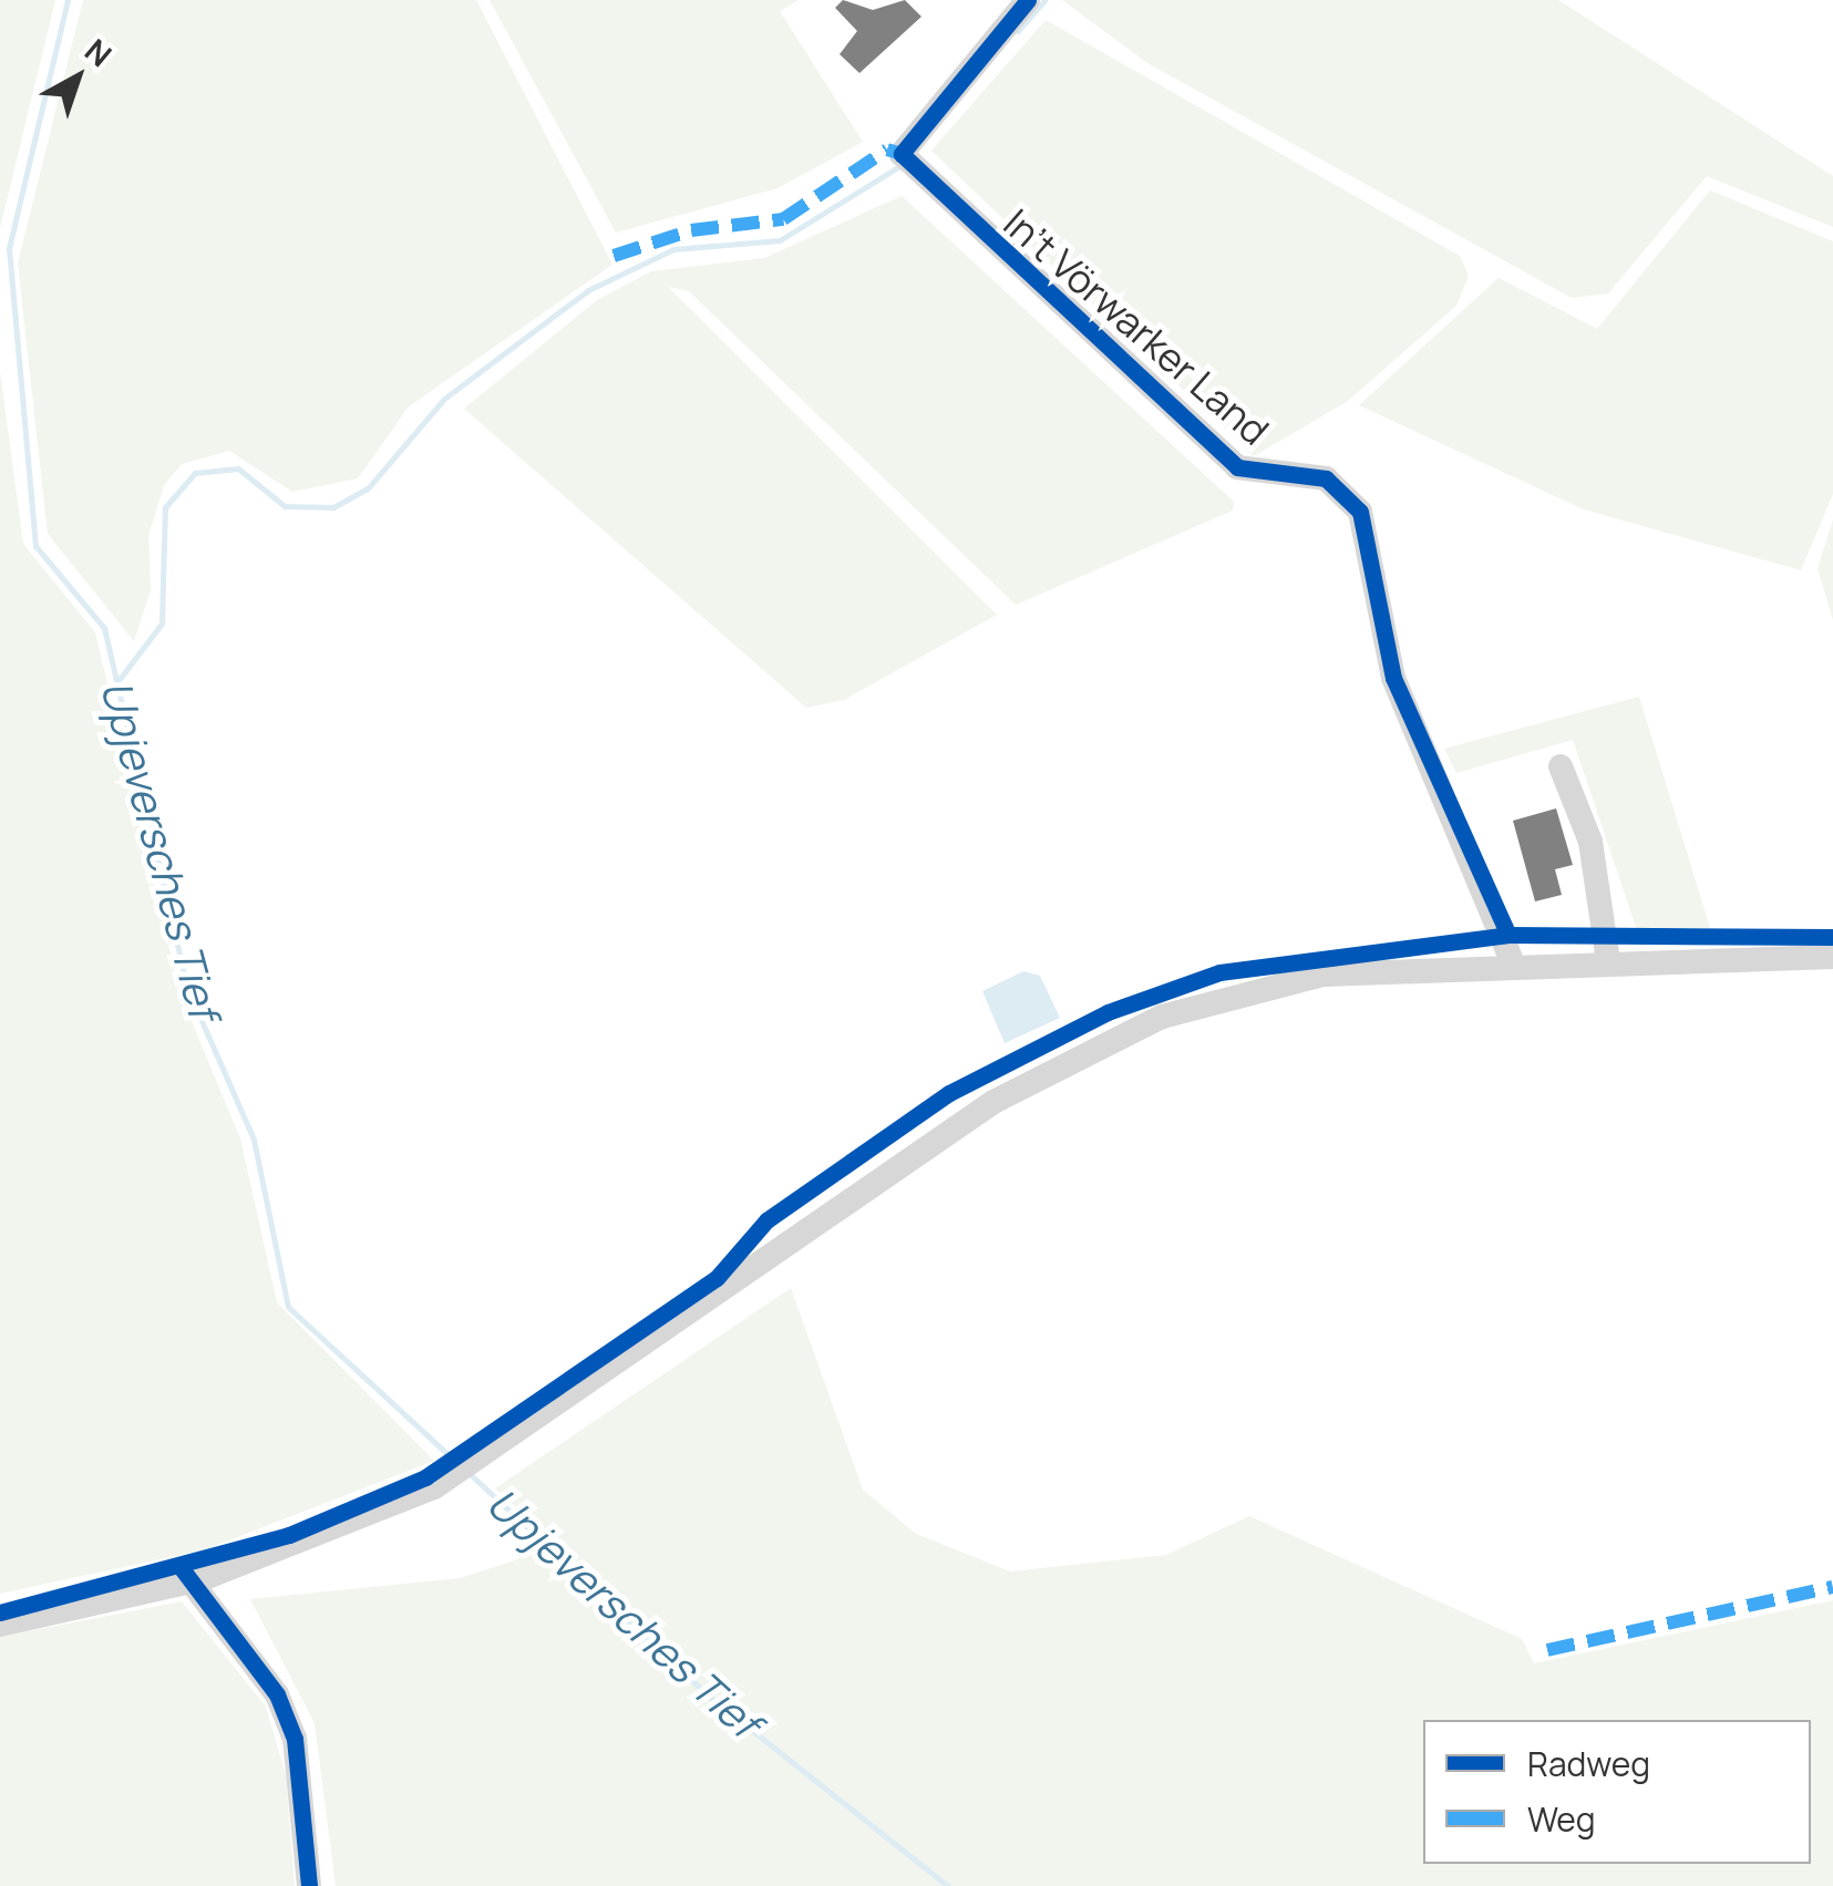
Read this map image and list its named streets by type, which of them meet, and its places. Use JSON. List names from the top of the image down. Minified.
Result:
{"streets":{"street":["In't Vörwarker Land"]},"water":["Upjeversches Tief"],"legend":["Radweg","Weg"],"north":"top right"}
